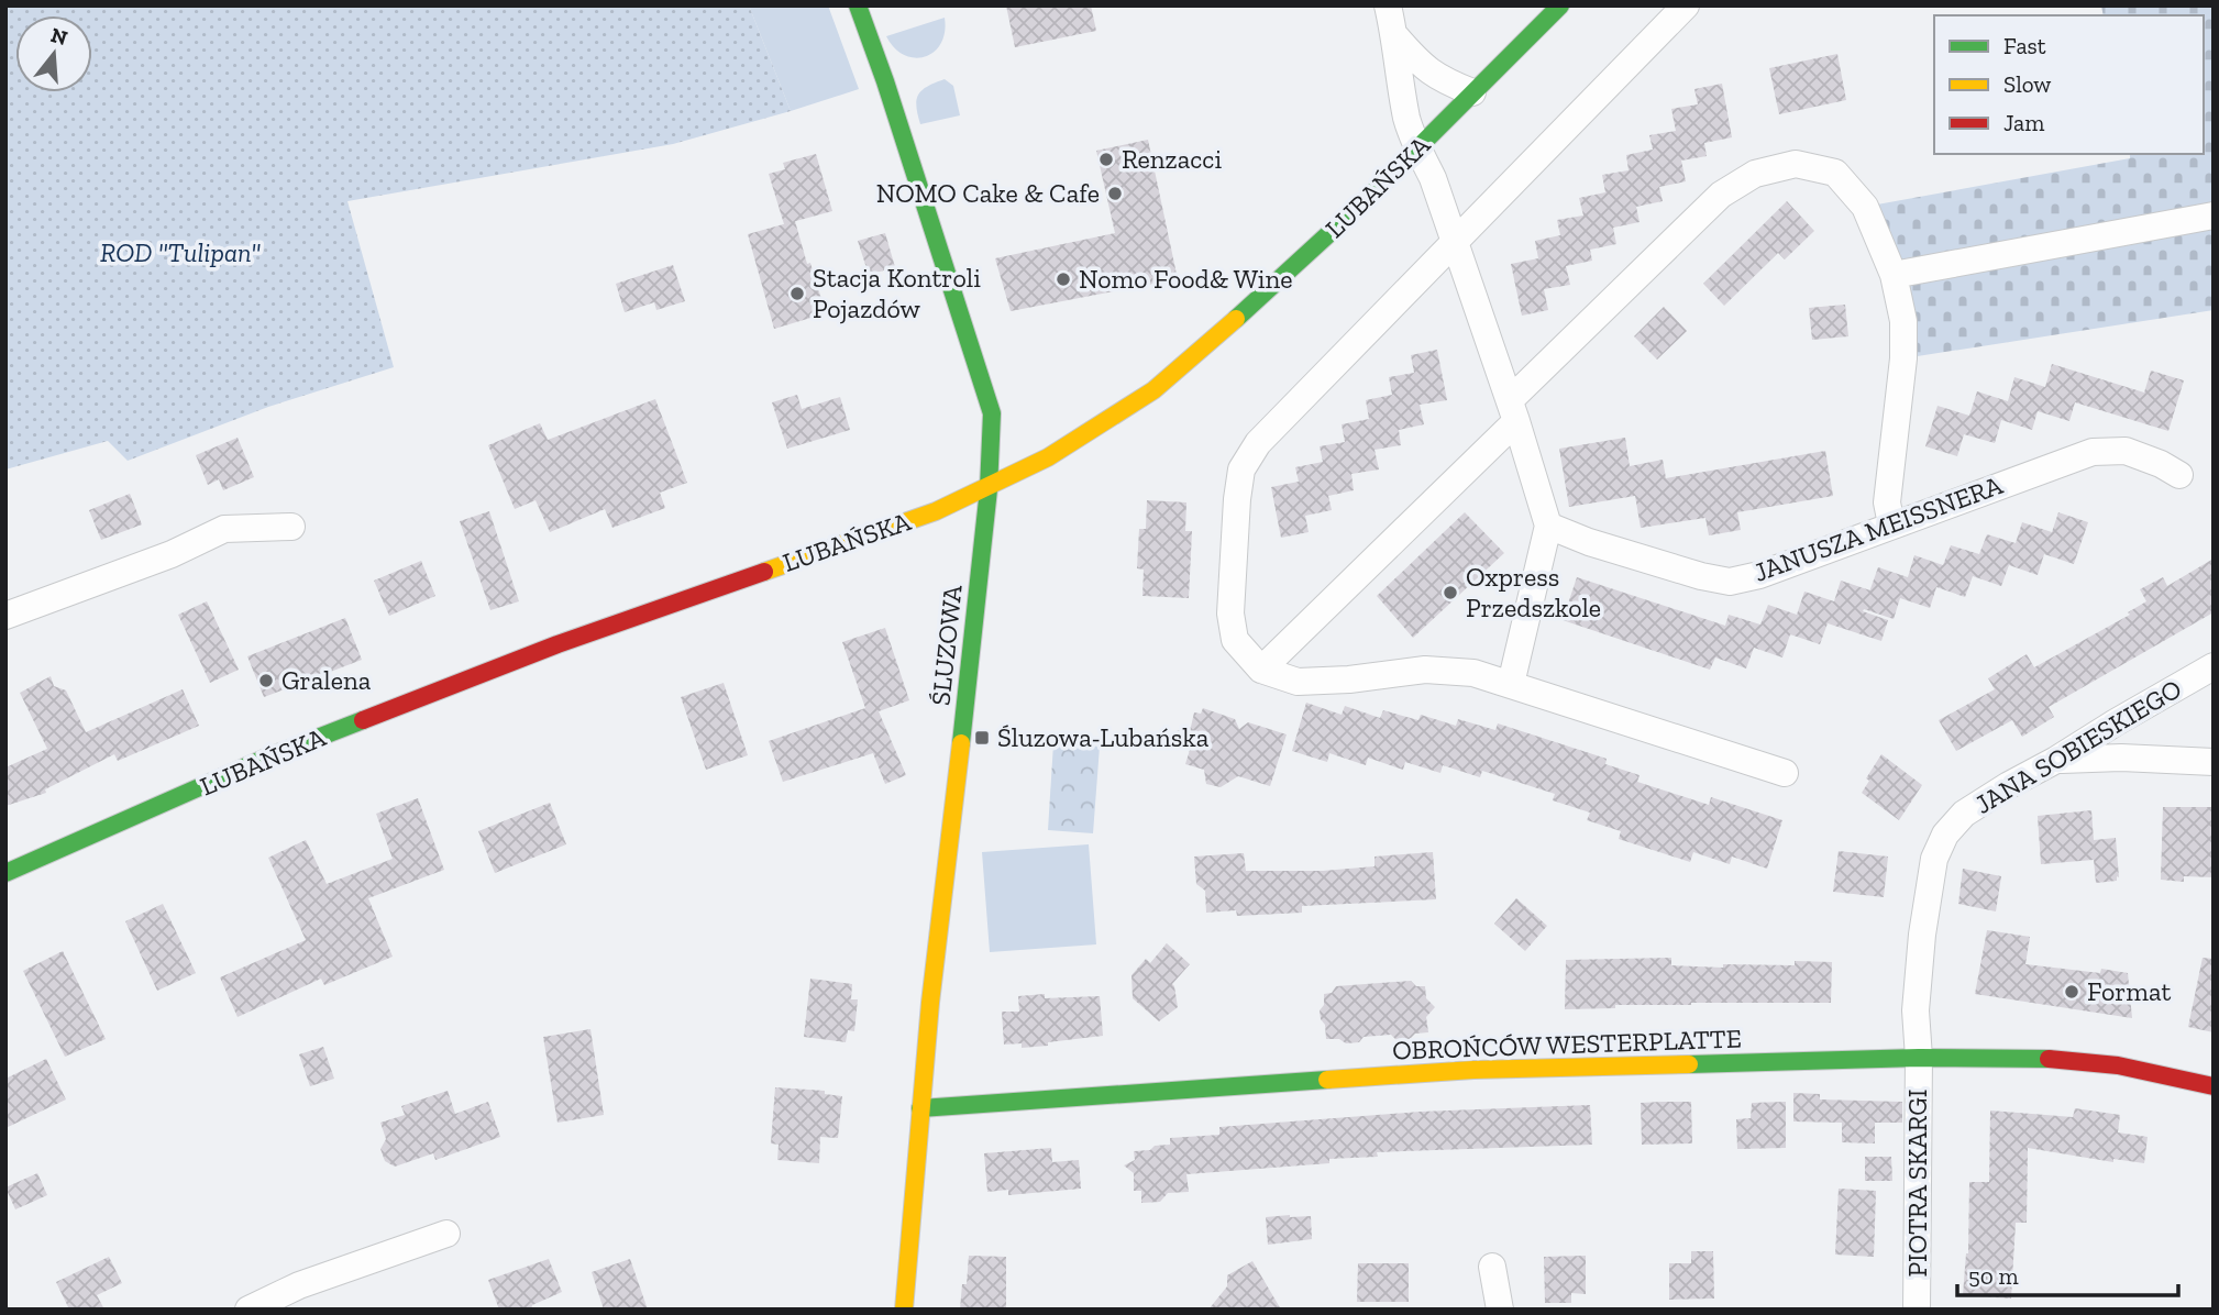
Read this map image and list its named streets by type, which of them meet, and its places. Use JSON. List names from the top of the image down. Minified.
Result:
{"streets":{"street":["LUBAŃSKA","JANUSZA MEISSNERA","ŚLUZOWA","JANA SOBIESKIEGO","OBROŃCÓW WESTERPLATTE","PIOTRA SKARGI"]},"crossings":[["LUBAŃSKA","ŚLUZOWA"],["ŚLUZOWA","OBROŃCÓW WESTERPLATTE"],["JANA SOBIESKIEGO","OBROŃCÓW WESTERPLATTE"],["JANA SOBIESKIEGO","PIOTRA SKARGI"],["OBROŃCÓW WESTERPLATTE","PIOTRA SKARGI"]],"parks":["ROD \"Tulipan\""],"places":{"other":["Renzacci","NOMO Cake & Cafe","Nomo Food& Wine","Stacja Kontroli Pojazdów","Oxpress Przedszkole","Gralena","Format"],"transit":["Śluzowa-Lubańska"]},"legend":["Fast","Slow","Jam"],"scale_bar":"50 m","north":"top"}
